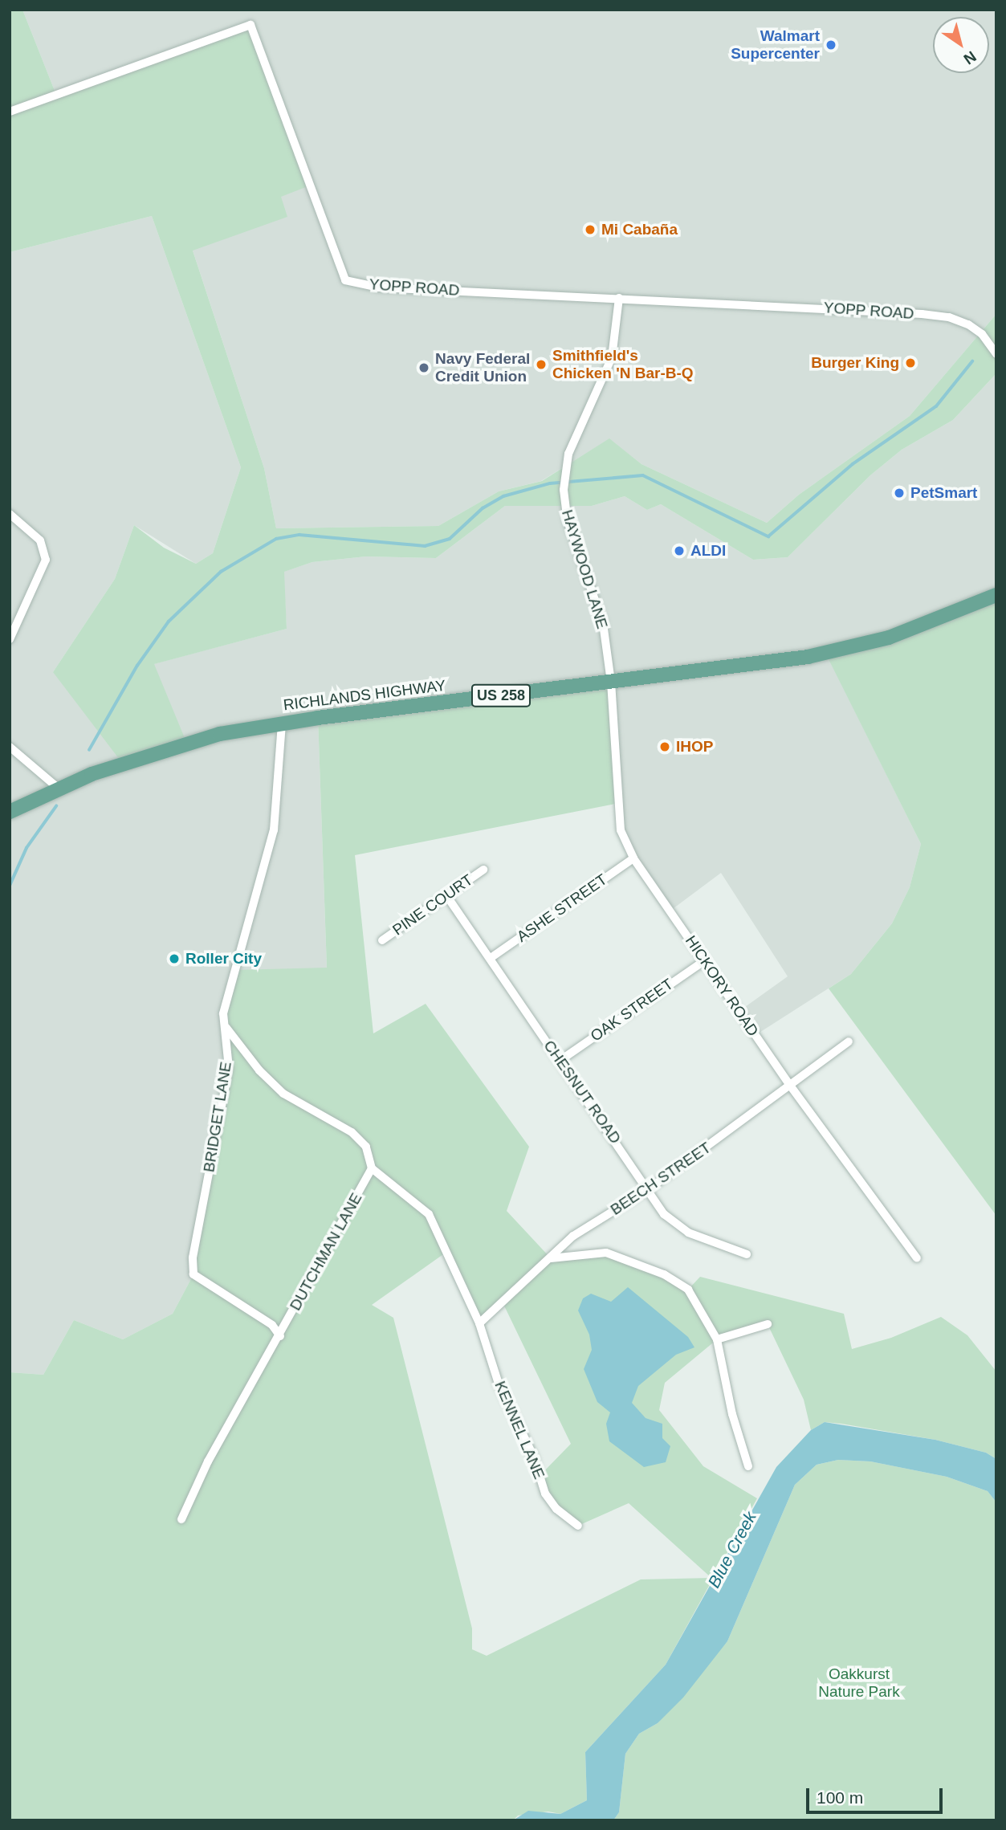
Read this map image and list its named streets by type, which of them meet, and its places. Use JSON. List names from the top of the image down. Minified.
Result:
{"streets":{"main road":["RICHLANDS HIGHWAY","US 258"],"street":["YOPP ROAD","HAYWOOD LANE","PINE COURT","ASHE STREET","HICKORY ROAD","OAK STREET","CHESNUT ROAD","BRIDGET LANE","BEECH STREET","DUTCHMAN LANE","KENNEL LANE"]},"crossings":[["YOPP ROAD","HAYWOOD LANE"],["HAYWOOD LANE","RICHLANDS HIGHWAY"],["HAYWOOD LANE","HICKORY ROAD"],["RICHLANDS HIGHWAY","HICKORY ROAD"],["RICHLANDS HIGHWAY","BRIDGET LANE"],["PINE COURT","CHESNUT ROAD"],["ASHE STREET","HICKORY ROAD"],["ASHE STREET","CHESNUT ROAD"],["HICKORY ROAD","OAK STREET"],["HICKORY ROAD","BEECH STREET"],["OAK STREET","CHESNUT ROAD"],["CHESNUT ROAD","BEECH STREET"],["BRIDGET LANE","DUTCHMAN LANE"],["BEECH STREET","KENNEL LANE"],["DUTCHMAN LANE","KENNEL LANE"]],"water":["Blue Creek"],"parks":["Oakkurst Nature Park"],"places":["Walmart Supercenter","Mi Cabaña","Burger King","Smithfield's Chicken 'N Bar-B-Q","Navy Federal Credit Union","PetSmart","ALDI","IHOP","Roller City"],"scale_bar":"100 m","north":"bottom right"}
